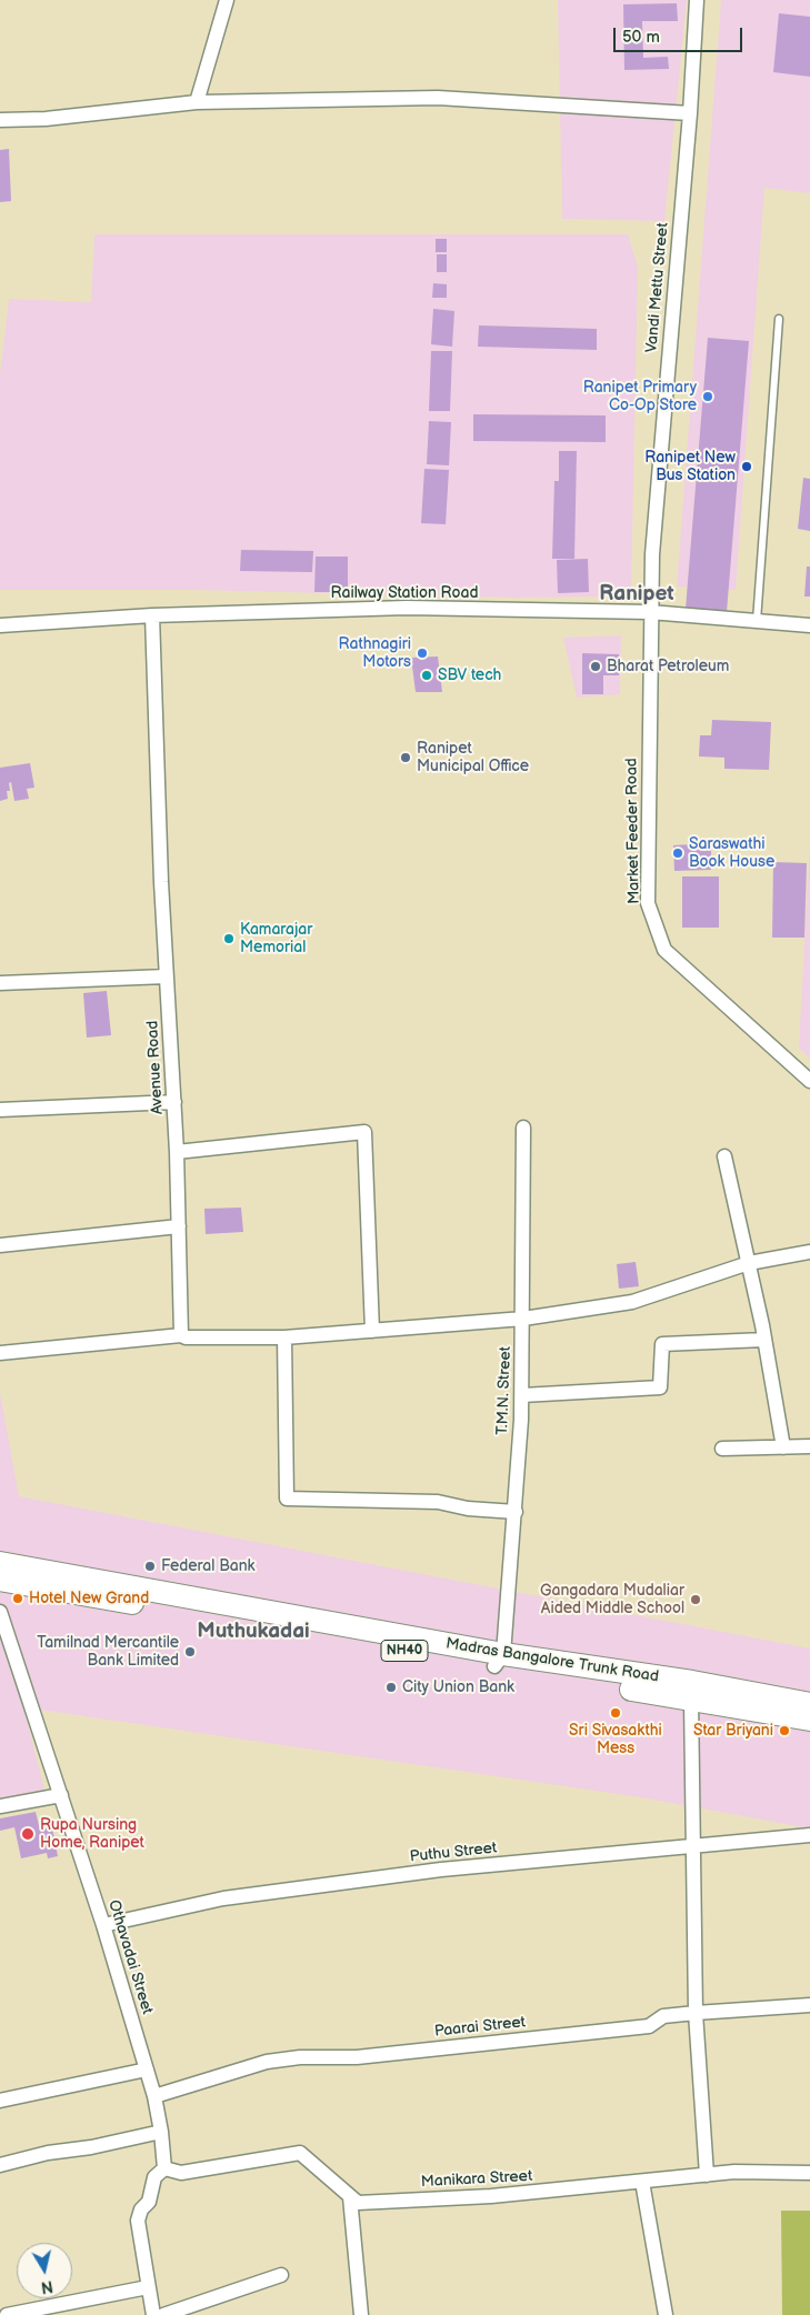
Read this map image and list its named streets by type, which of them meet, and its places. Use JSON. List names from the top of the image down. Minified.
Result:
{"streets":{"highway":["NH40","Madras Bangalore Trunk Road"],"street":["Vandi Mettu Street","Railway Station Road","Market Feeder Road","Avenue Road","T.M.N. Street","Puthu Street","Othavadai Street","Paarai Street","Manikara Street"]},"crossings":[["Vandi Mettu Street","Railway Station Road"],["Vandi Mettu Street","Market Feeder Road"],["Railway Station Road","Market Feeder Road"],["Railway Station Road","Avenue Road"],["T.M.N. Street","Madras Bangalore Trunk Road"],["Puthu Street","Othavadai Street"],["Othavadai Street","Paarai Street"]],"districts":["Ranipet","Muthukadai"],"places":["Ranipet Primary Co-Op Store","Ranipet New Bus Station","Rathnagiri Motors","Bharat Petroleum","SBV tech","Ranipet Municipal Office","Saraswathi Book House","Kamarajar Memorial","Federal Bank","Hotel New Grand","Gangadara Mudaliar Aided Middle School","Tamilnad Mercantile Bank Limited","City Union Bank","Sri Sivasakthi Mess","Star Briyani","Rupa Nursing Home, Ranipet"],"scale_bar":"50 m","north":"bottom"}
